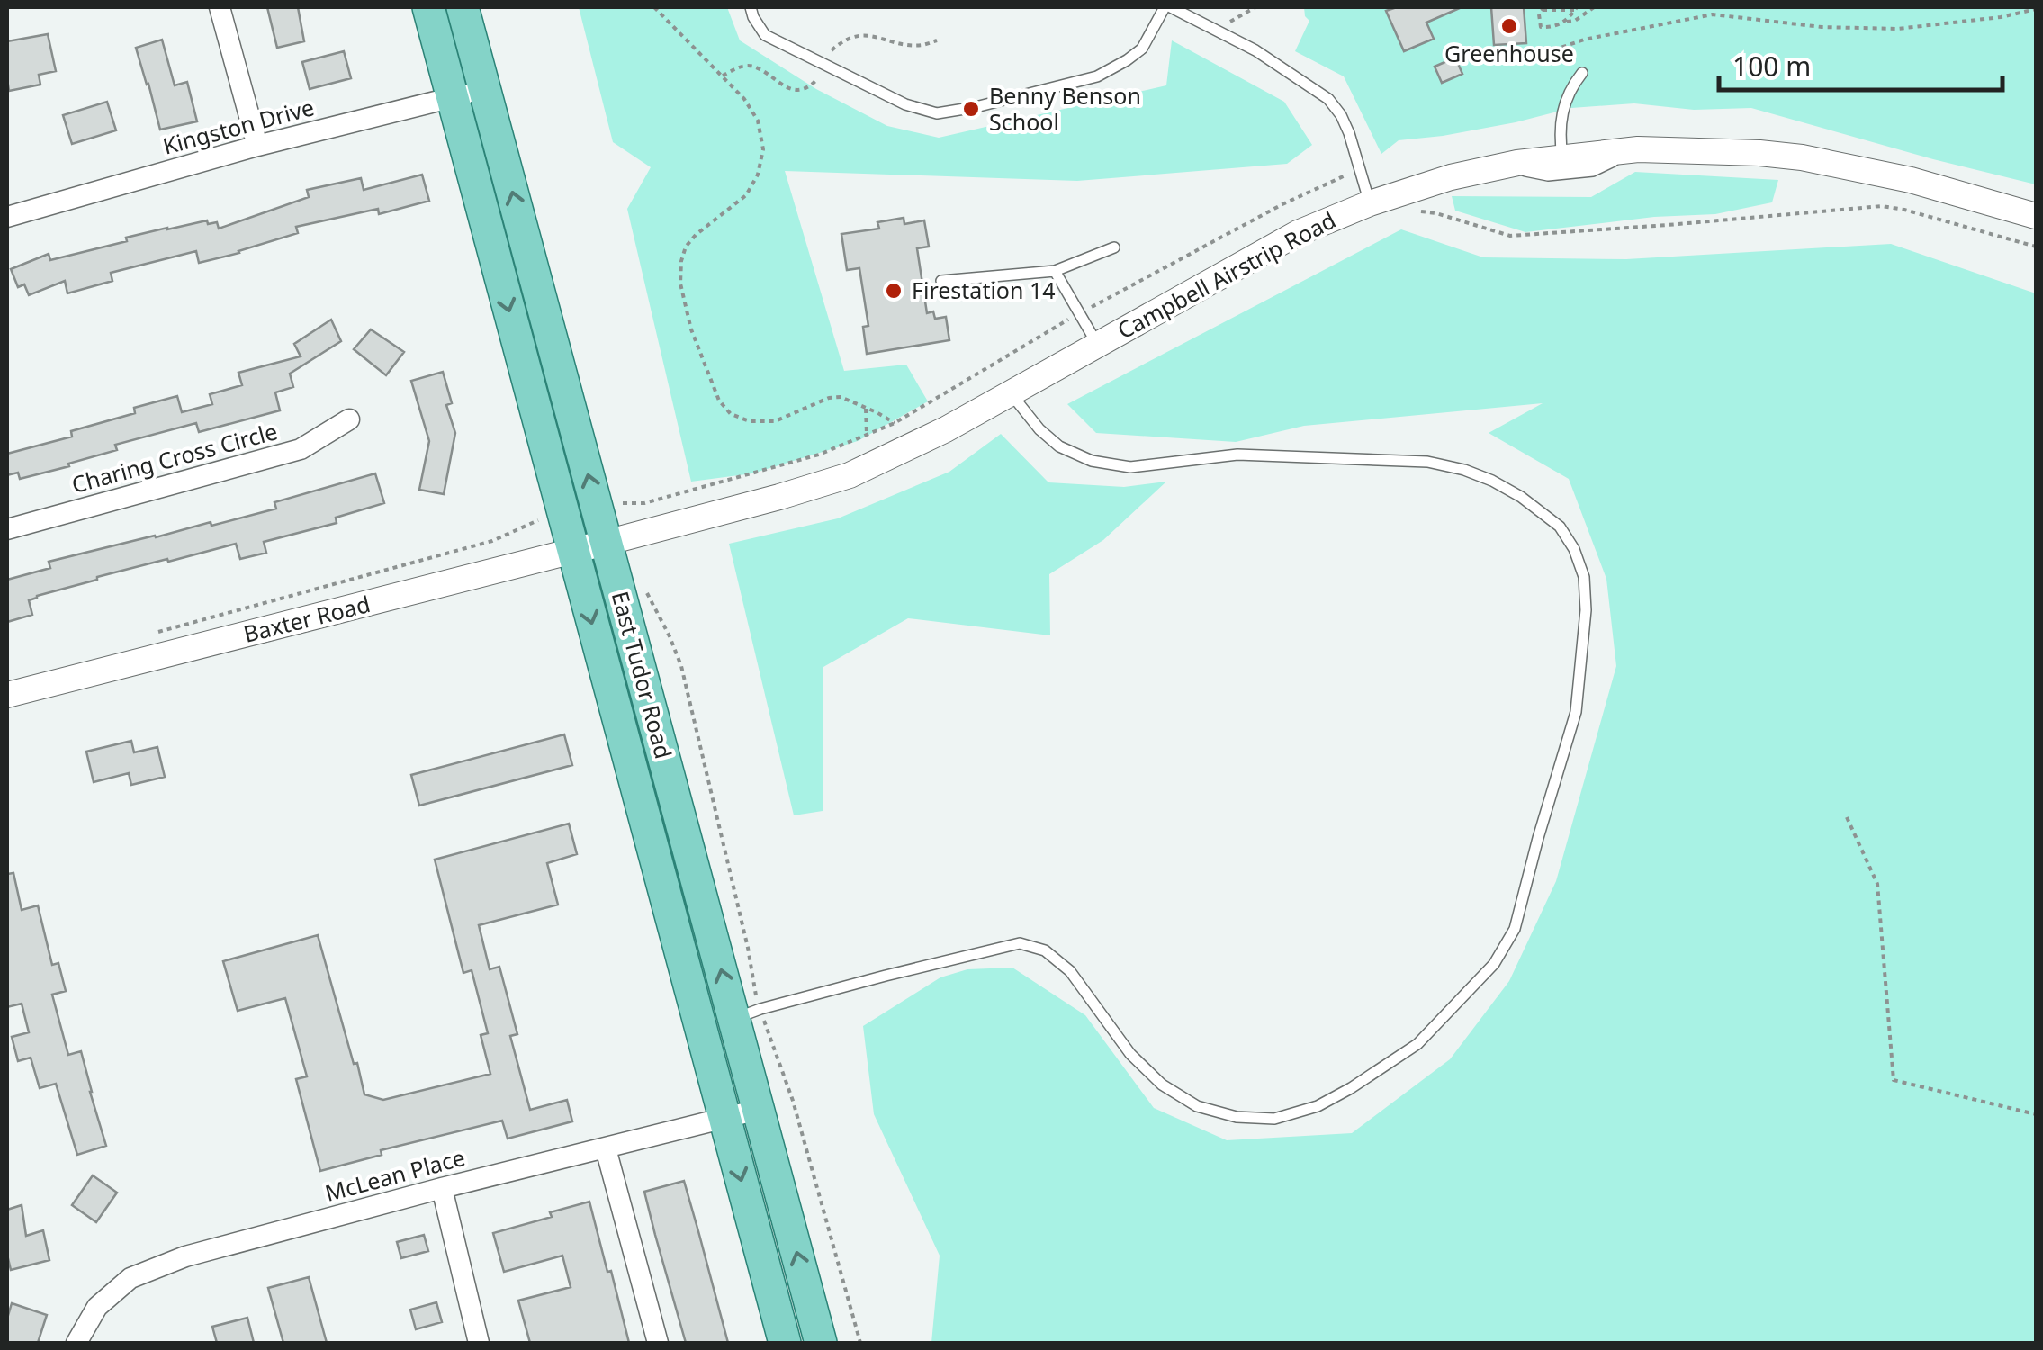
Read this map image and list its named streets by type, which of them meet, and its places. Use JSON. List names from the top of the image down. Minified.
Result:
{"streets":{"main road":["East Tudor Road"],"street":["Kingston Drive","Campbell Airstrip Road","Charing Cross Circle","Baxter Road","McLean Place"]},"crossings":[["Kingston Drive","East Tudor Road"],["Campbell Airstrip Road","Baxter Road"],["Campbell Airstrip Road","East Tudor Road"],["Baxter Road","East Tudor Road"],["East Tudor Road","McLean Place"]],"places":["Greenhouse","Benny Benson School","Firestation 14"],"scale_bar":"100 m"}
